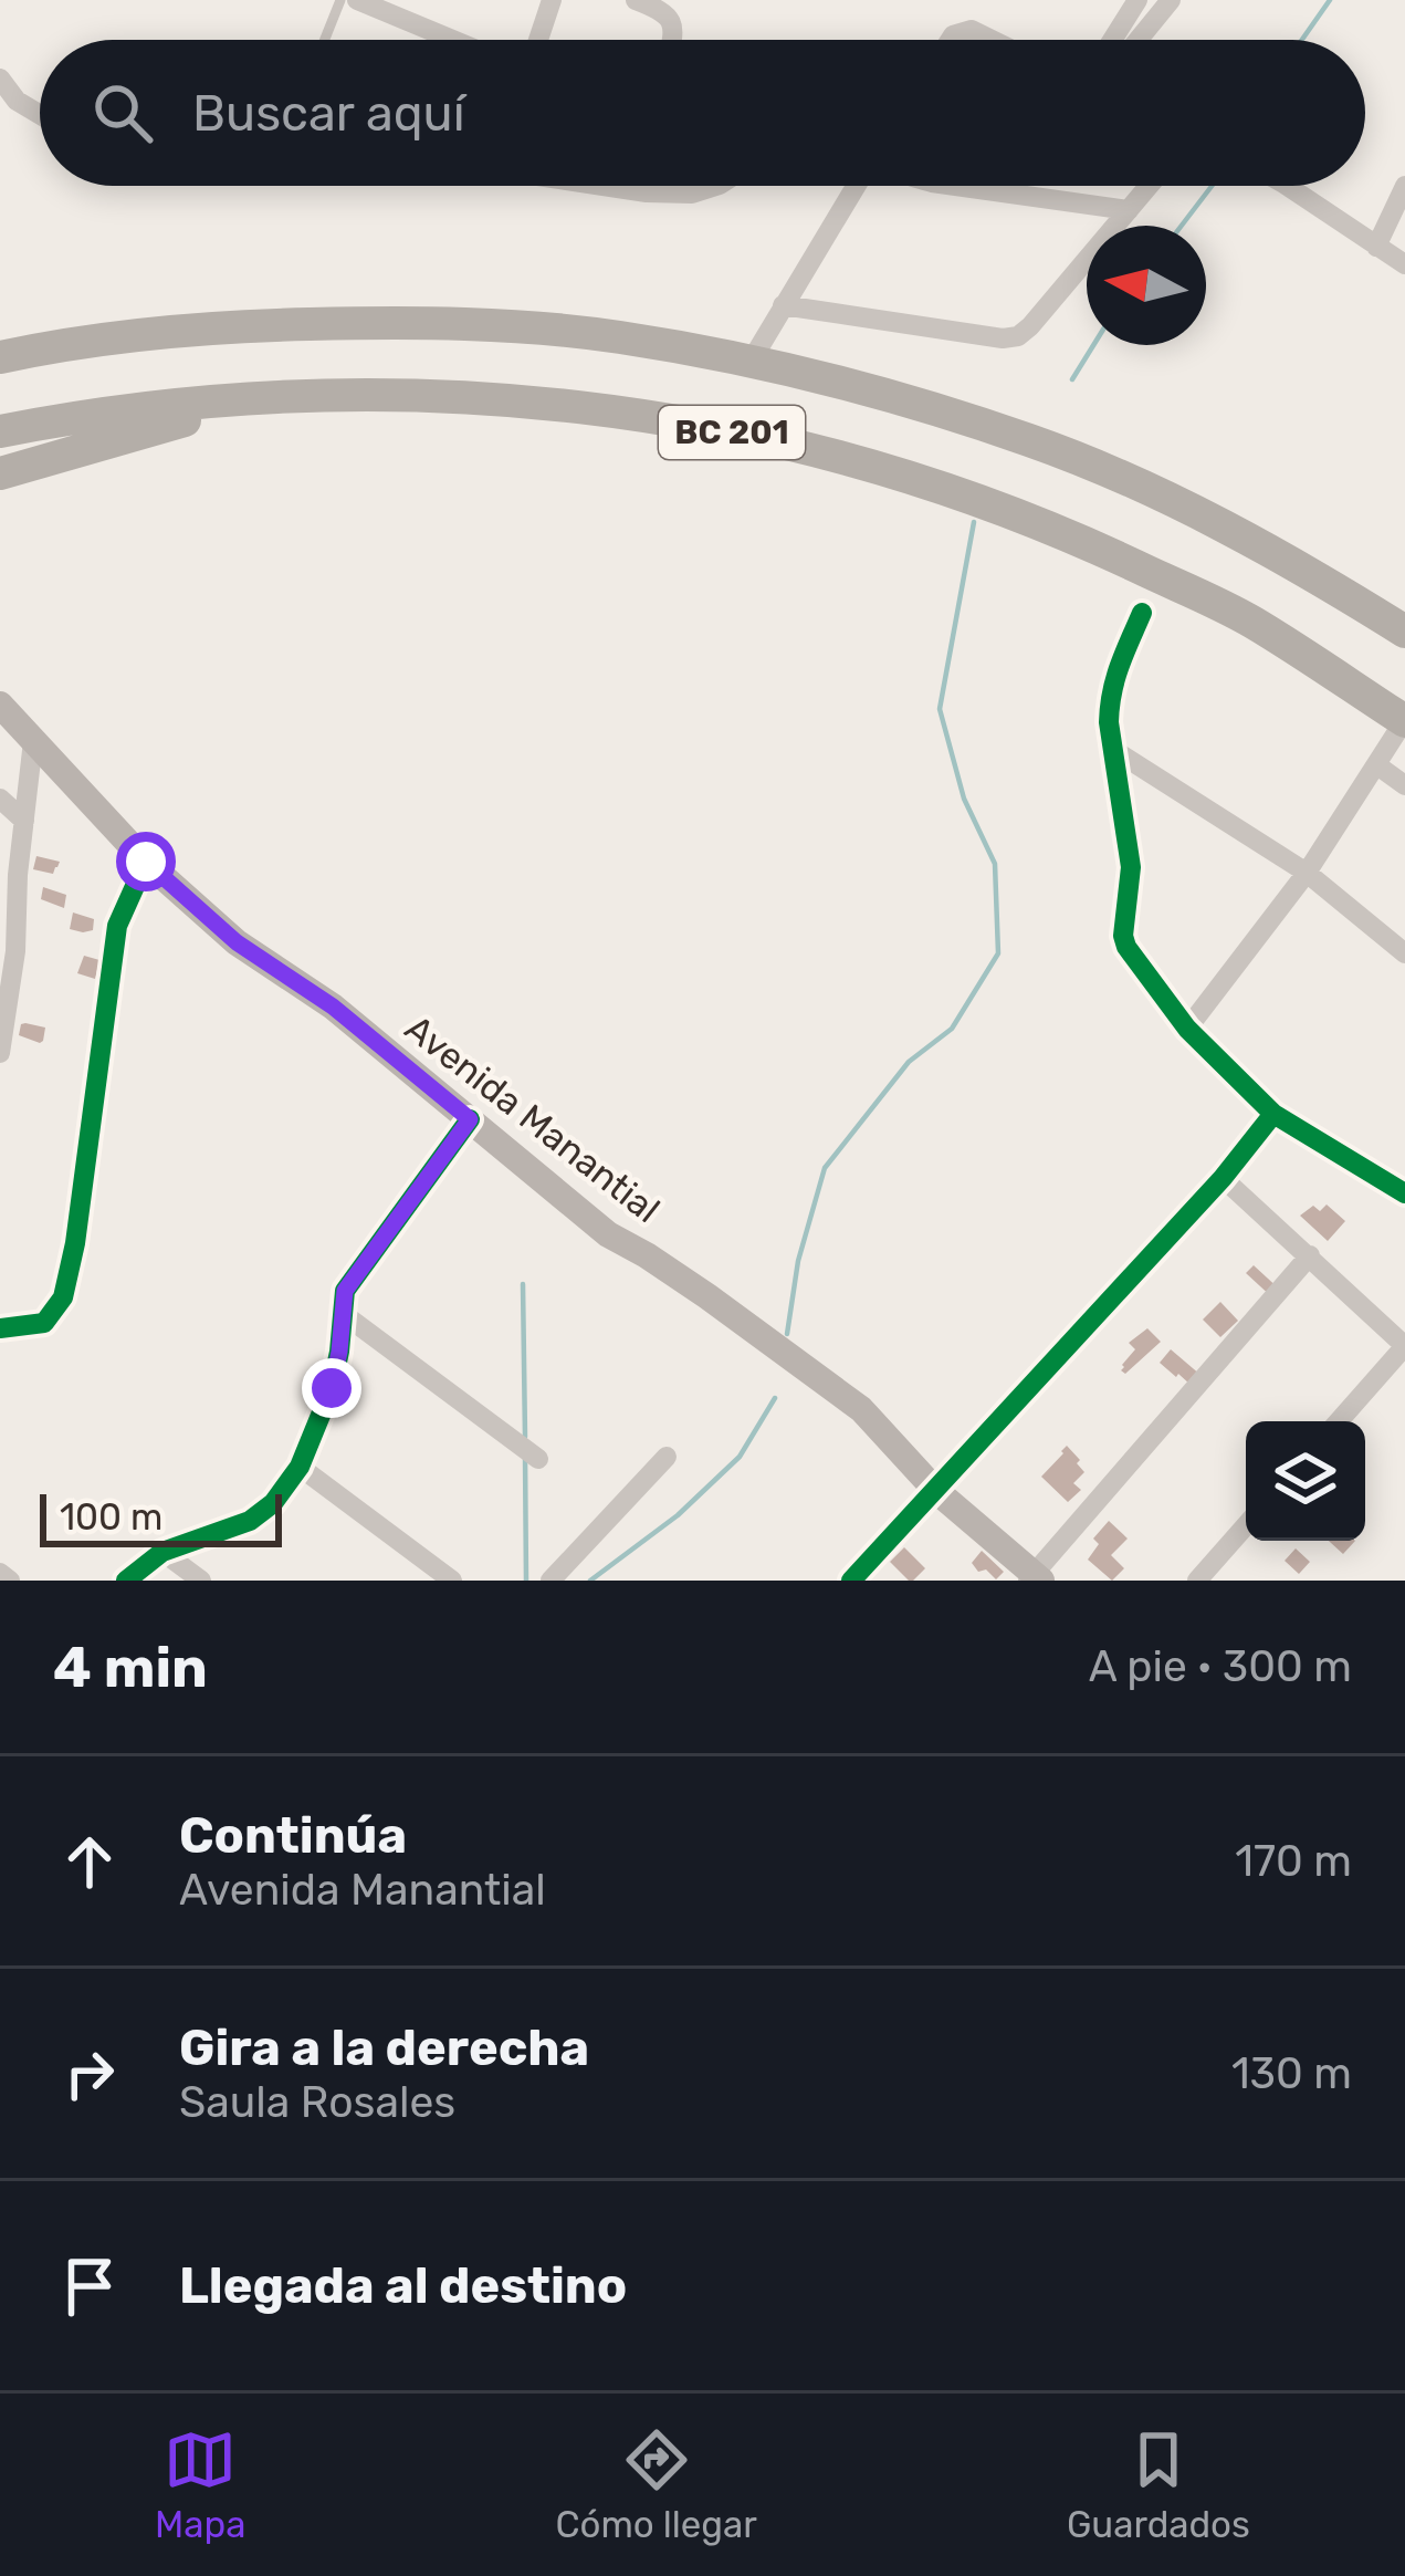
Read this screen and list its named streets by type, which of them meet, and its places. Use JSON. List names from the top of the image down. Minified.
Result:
{"streets":{"highway":["BC 201"],"main road":["Avenida Manantial"]},"scale_bar":"100 m","north":"left","page":{"search":"Buscar aquí","scale":"100 m","heading":["4 min","A pie · 300 m"],"list":[["Continúa","Avenida Manantial","170 m"],["Gira a la derecha","Saula Rosales","130 m"],"Llegada al destino"],"nav":["Mapa","Cómo llegar","Guardados"]}}
